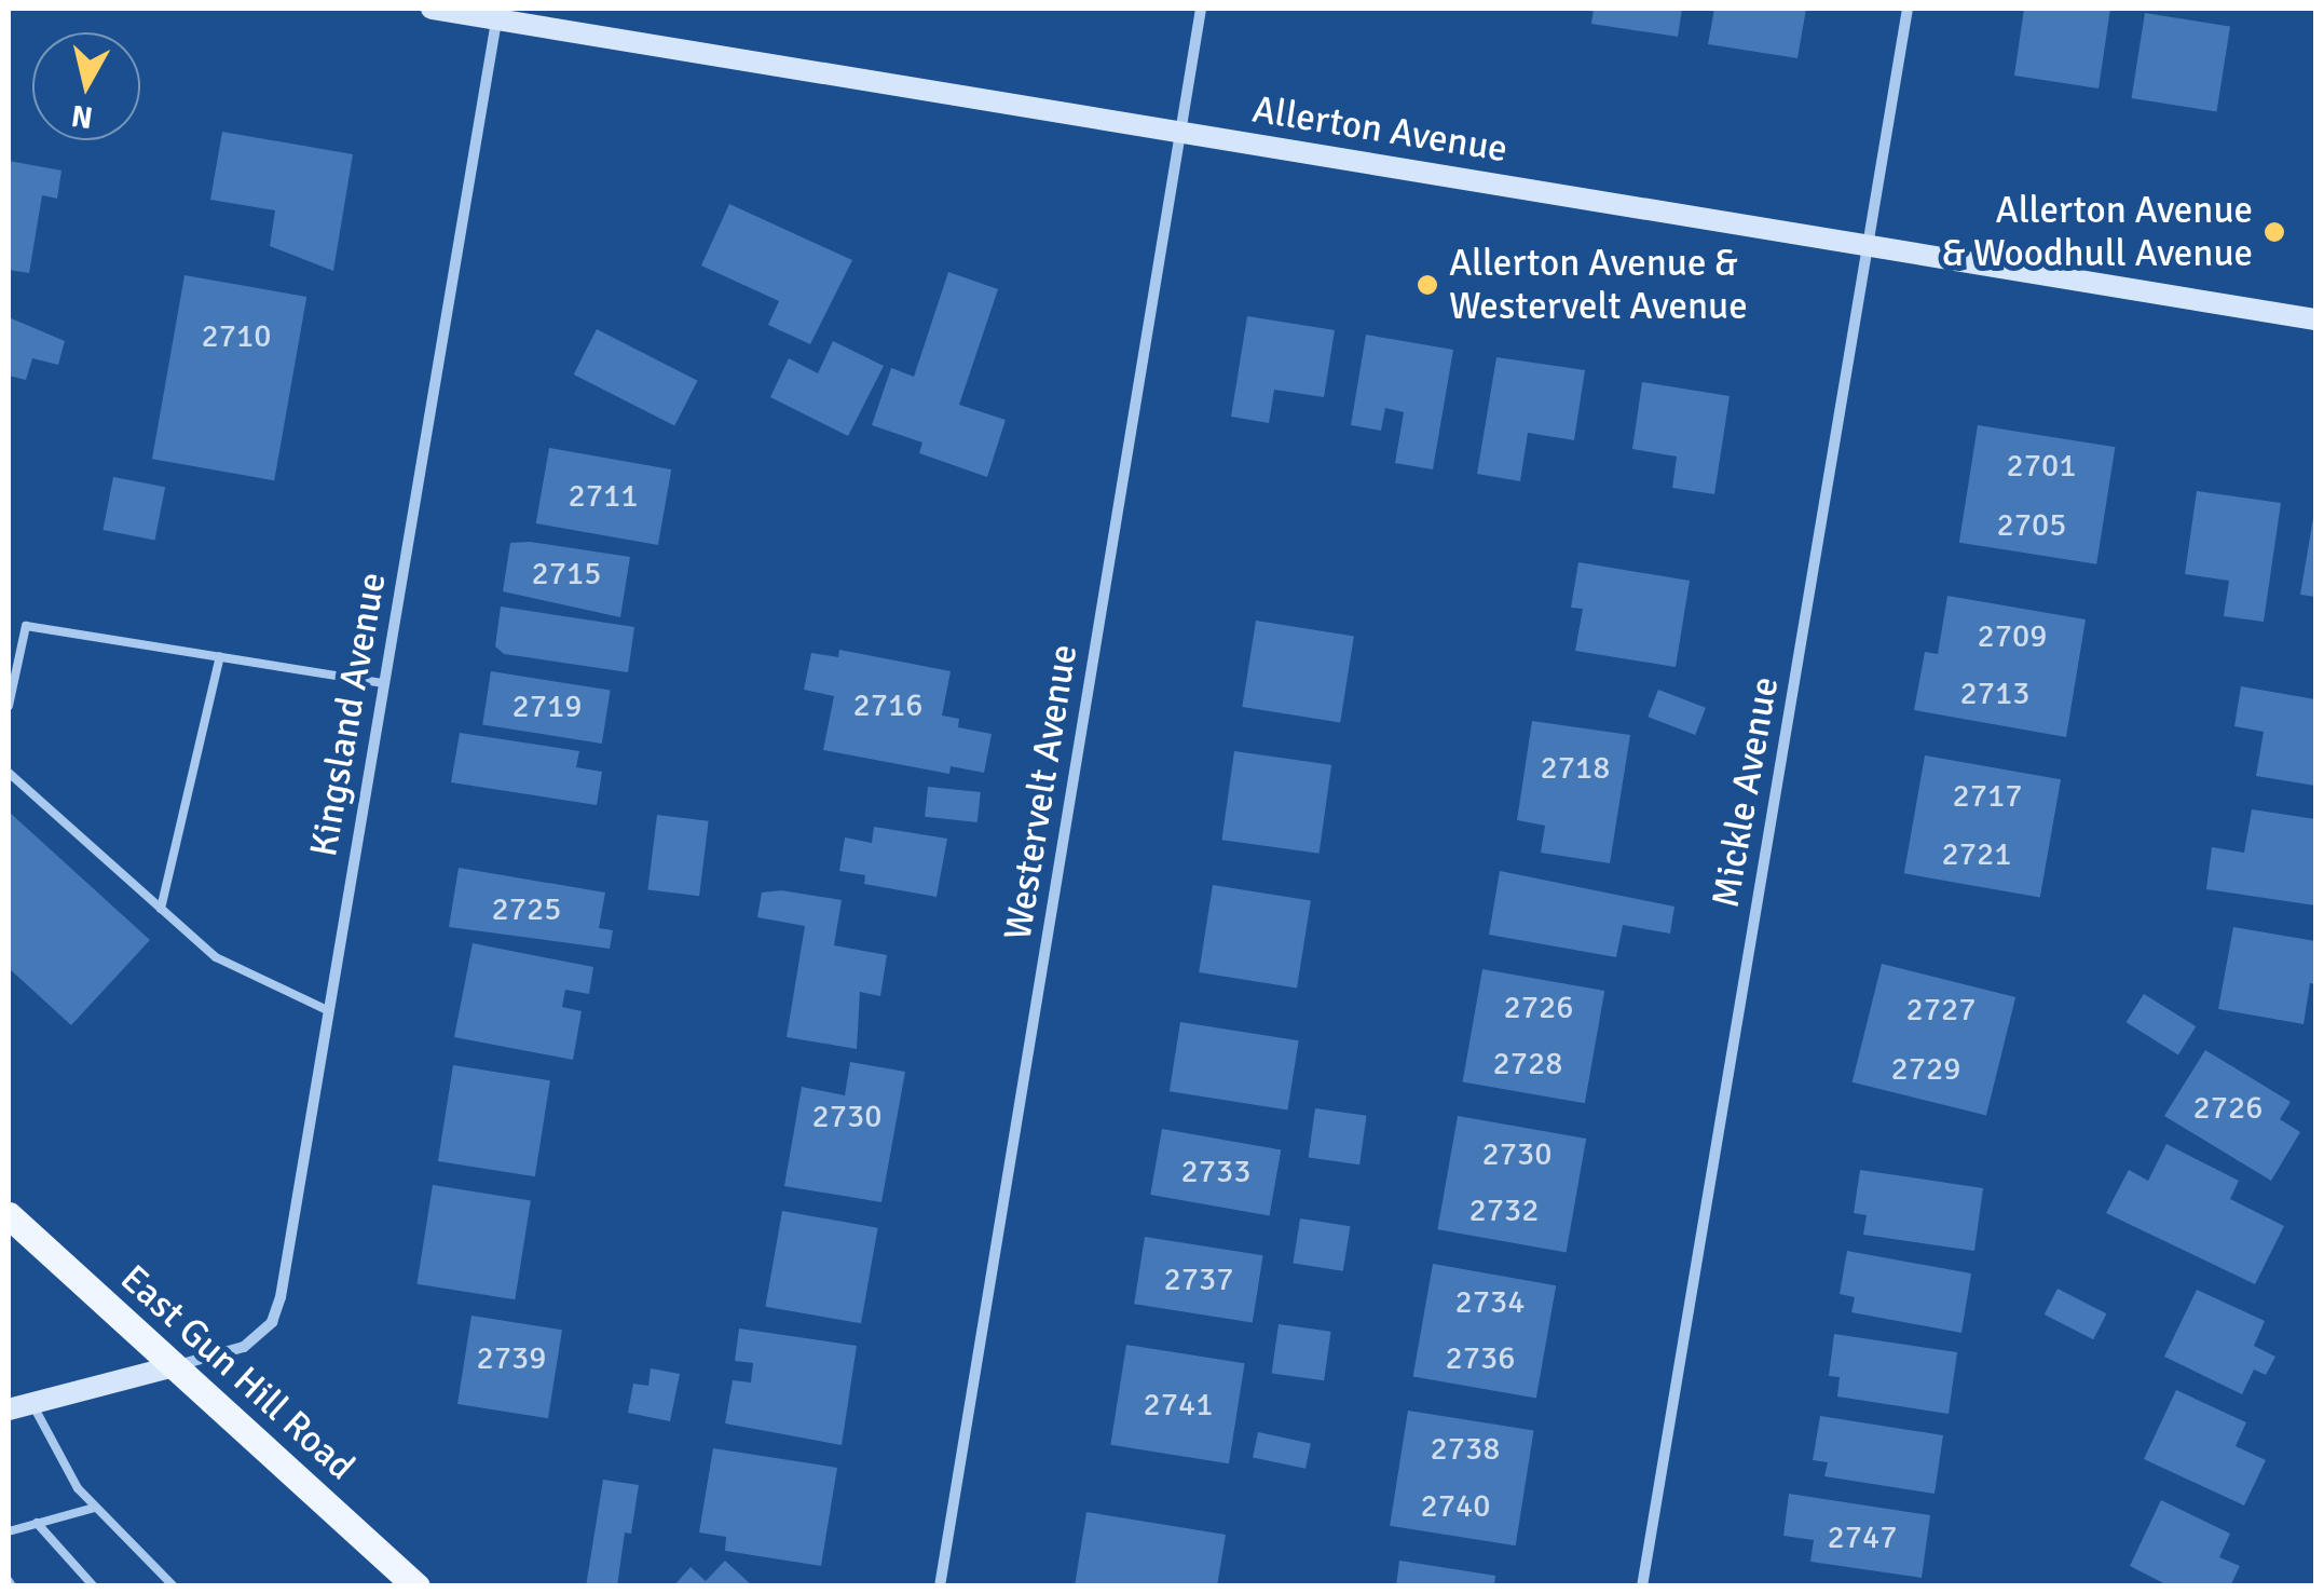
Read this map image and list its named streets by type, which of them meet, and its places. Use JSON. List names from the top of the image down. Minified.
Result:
{"streets":{"main road":["Allerton Avenue","East Gun Hill Road"],"street":["Kingsland Avenue","Westervelt Avenue","Mickle Avenue"]},"crossings":[["Allerton Avenue","Kingsland Avenue"],["Allerton Avenue","Westervelt Avenue"],["Allerton Avenue","Mickle Avenue"],["Kingsland Avenue","East Gun Hill Road"]],"places":["Allerton Avenue & Woodhull Avenue","Allerton Avenue & Westervelt Avenue"],"house_numbers":["2710","2701","2711","2705","2715","2709","2713","2716","2719","2718","2717","2721","2725","2726","2727","2728","2729","2726","2730","2730","2733","2732","2737","2734","2739","2736","2741","2738","2740","2747"],"north":"bottom"}
